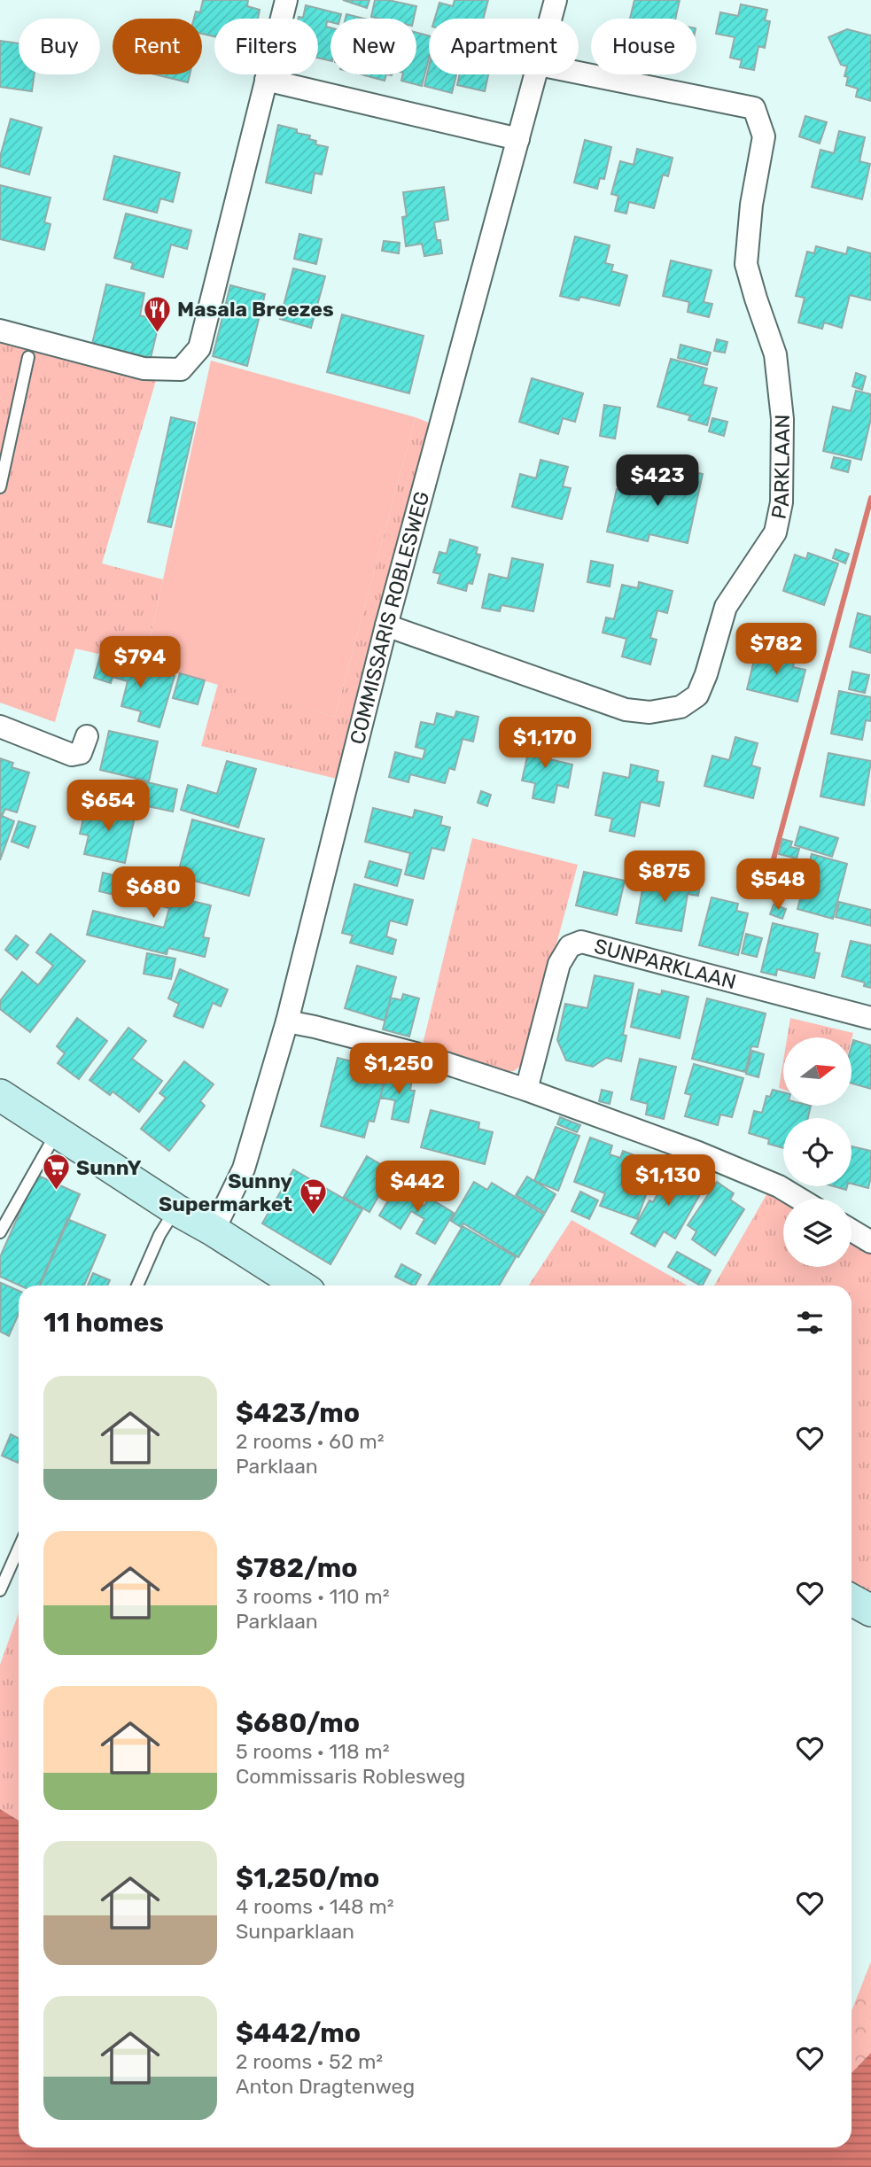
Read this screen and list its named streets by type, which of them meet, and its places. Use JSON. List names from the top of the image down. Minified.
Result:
{"streets":{"street":["PARKLAAN","COMMISSARIS ROBLESWEG","SUNPARKLAAN"]},"crossings":[["PARKLAAN","COMMISSARIS ROBLESWEG"]],"places":{"restaurant":["Masala Breezes"],"supermarket":["SunnY","Sunny Supermarket"]},"north":"right","page":{"chip":["Buy","Rent","Filters","New","Apartment","House"],"price":["$423","$782","$794","$1,170","$654","$875","$548","$680","$1,250","$1,130","$442"],"heading":"11 homes","list":[{"name":"$423/mo","note":"2 rooms · 60 m² · Parklaan"},{"name":"$782/mo","note":"3 rooms · 110 m² · Parklaan"},{"name":"$680/mo","note":"5 rooms · 118 m² · Commissaris Roblesweg"},{"name":"$1,250/mo","note":"4 rooms · 148 m² · Sunparklaan"},{"name":"$442/mo","note":"2 rooms · 52 m² · Anton Dragtenweg"}]}}
